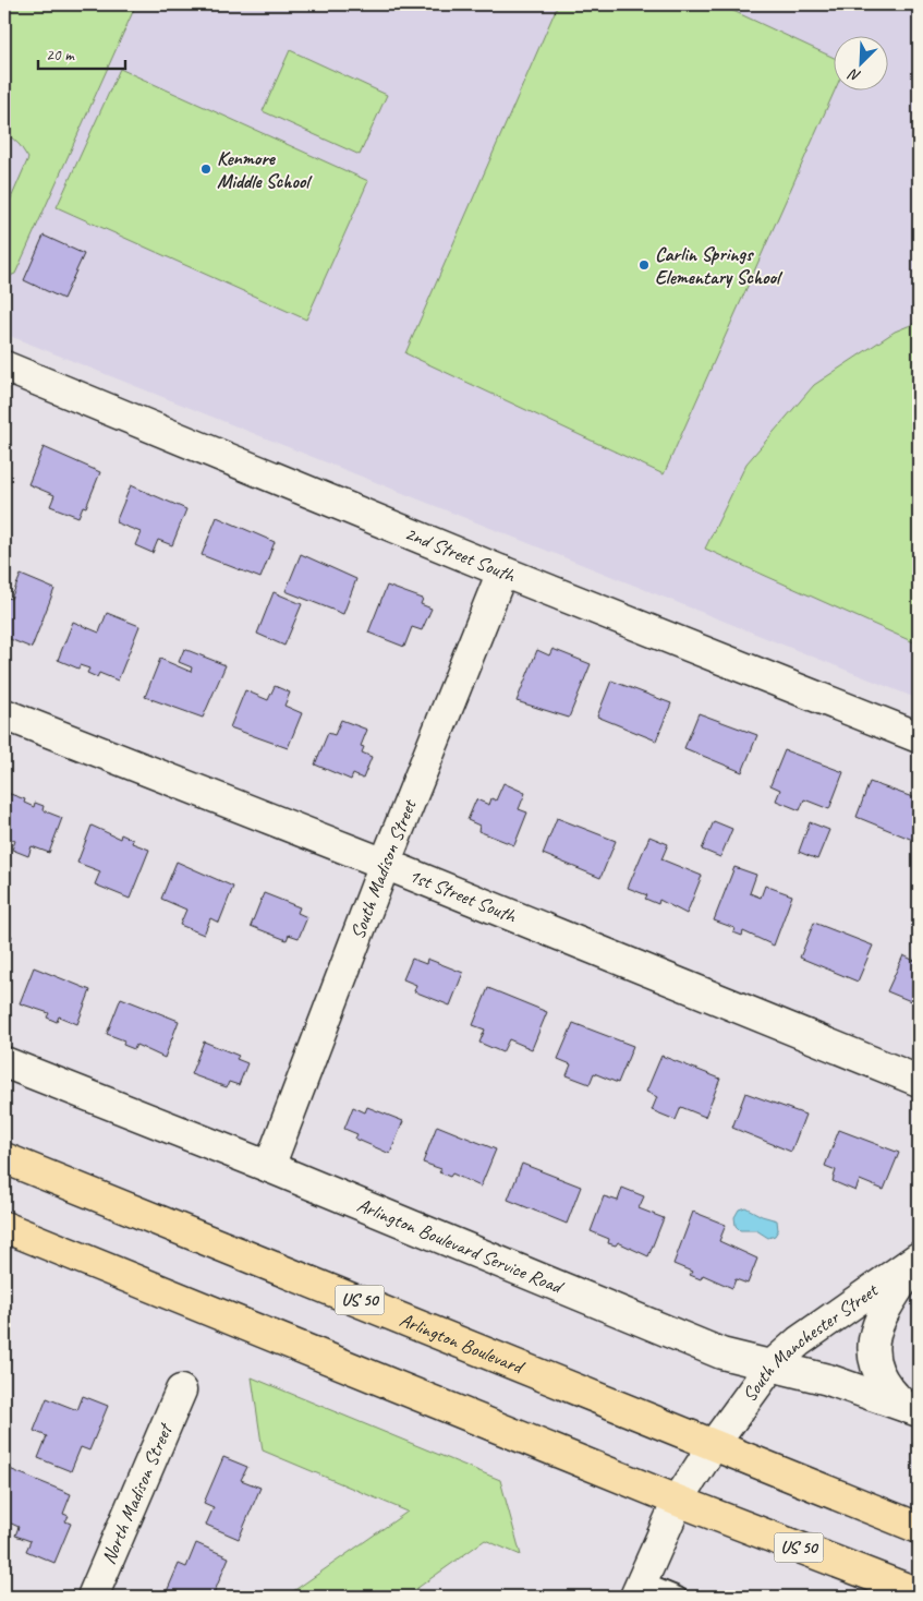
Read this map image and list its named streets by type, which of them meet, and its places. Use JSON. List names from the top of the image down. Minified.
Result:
{"streets":{"highway":["US 50","Arlington Boulevard"],"street":["2nd Street South","South Madison Street","1st Street South","Arlington Boulevard Service Road","South Manchester Street","North Madison Street"]},"crossings":[["2nd Street South","South Madison Street"],["South Madison Street","1st Street South"],["South Madison Street","Arlington Boulevard Service Road"],["Arlington Boulevard Service Road","South Manchester Street"],["US 50","South Manchester Street"],["Arlington Boulevard","South Manchester Street"]],"places":["Kenmore Middle School","Carlin Springs Elementary School"],"scale_bar":"20 m","north":"bottom left"}
